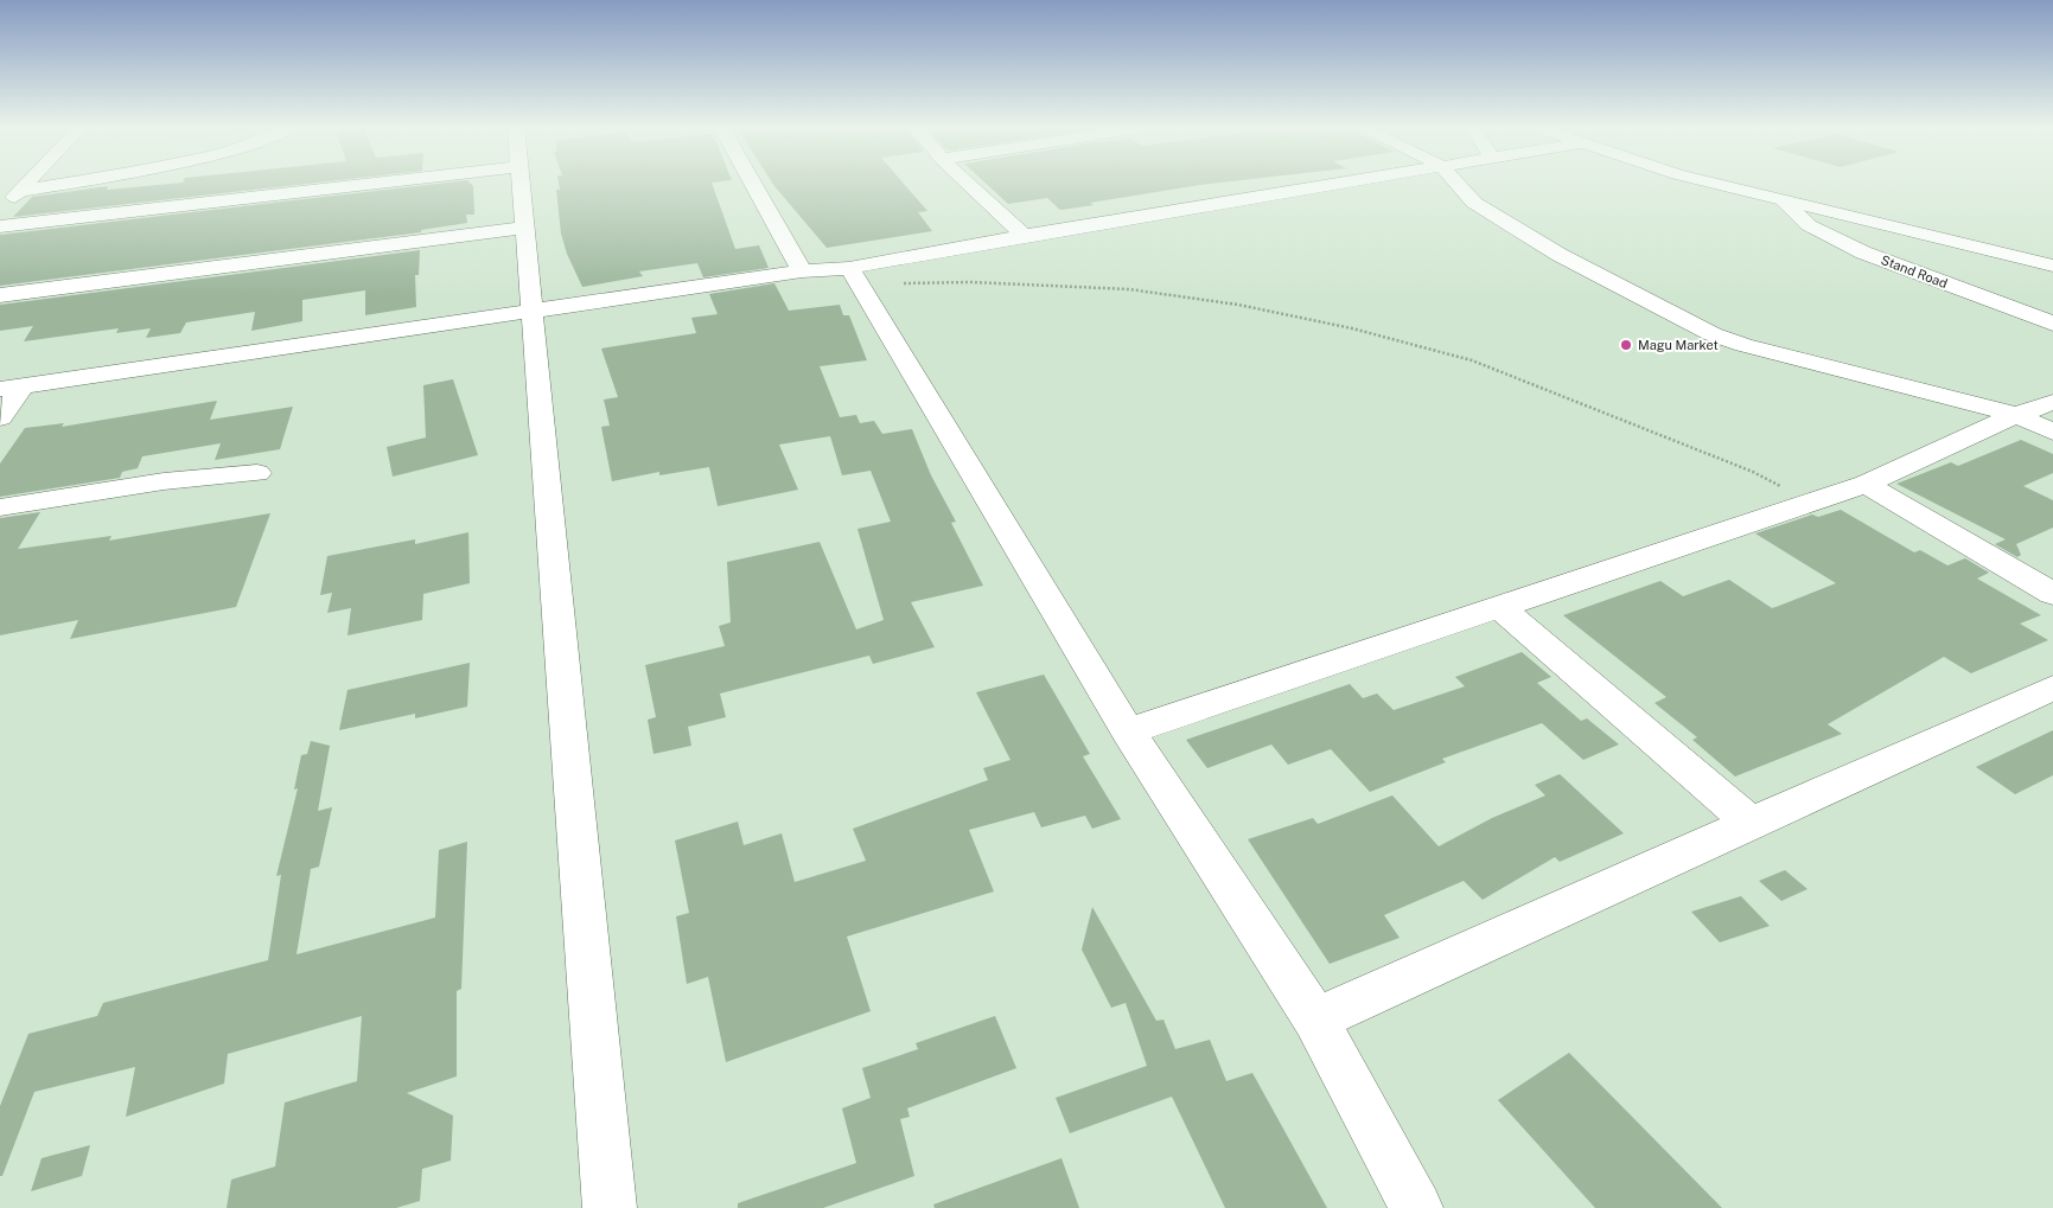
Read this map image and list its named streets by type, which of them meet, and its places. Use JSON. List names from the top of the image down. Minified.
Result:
{"streets":{"main road":["Stand Road"]},"places":["Magu Market"]}
